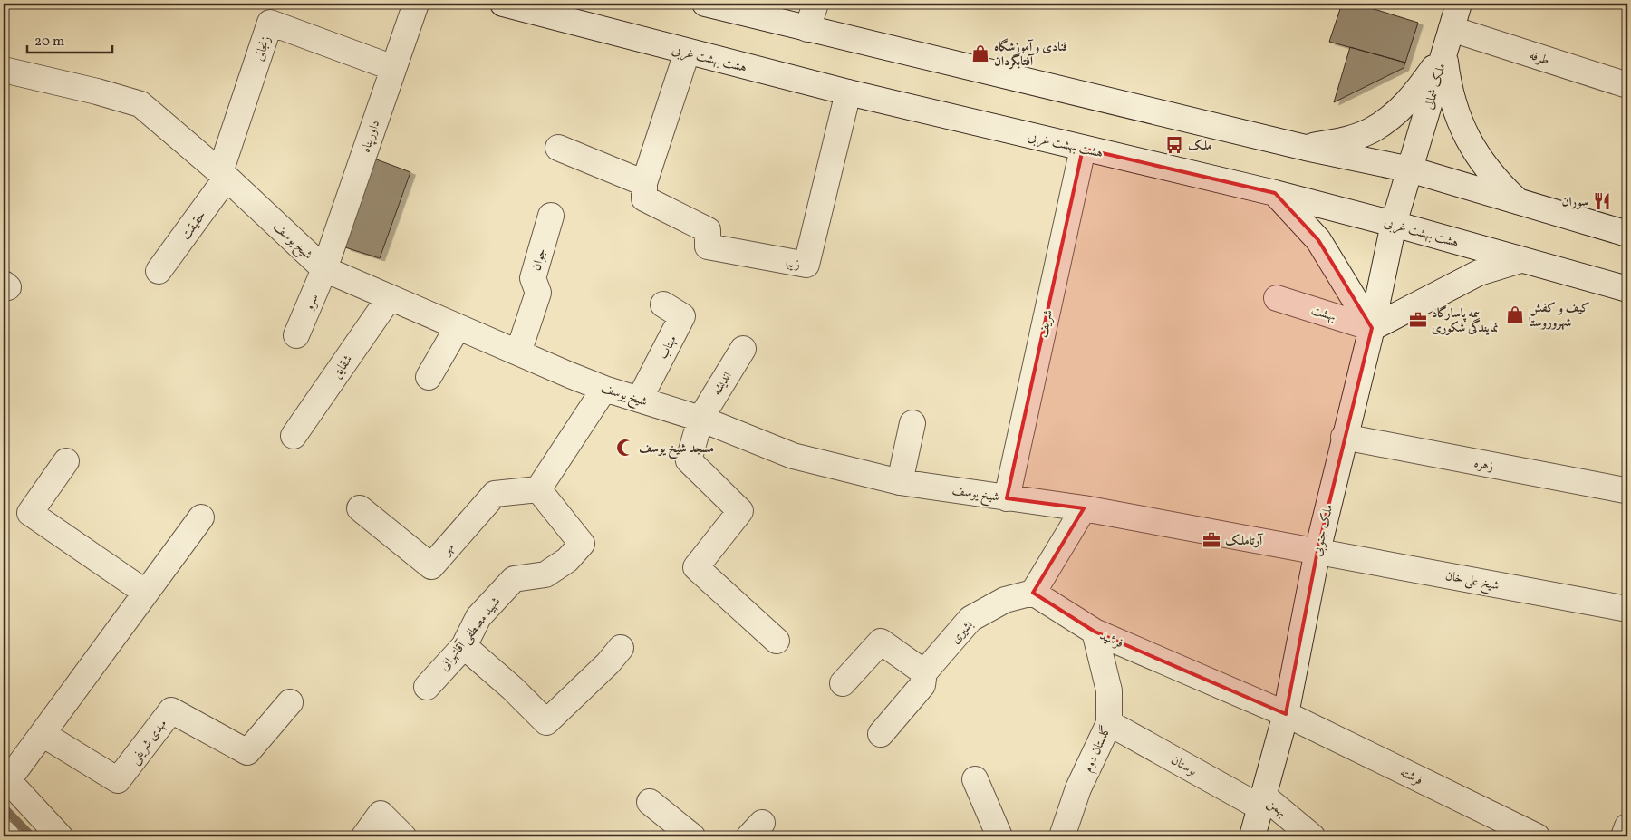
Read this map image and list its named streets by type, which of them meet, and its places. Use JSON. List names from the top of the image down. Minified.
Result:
{"streets":{"street":["زنجانی","طرفه","هشت بهشت غربی","ملک شمالی","داورپناه","حقیقت","شیخ یوسف","جوان","زیبا","سرو","بهشت","شریف","مهتاب","شقایق","اندیشه","زهره","ملک جنوبی","مهر","شیخ علی خان","بشیری","شهید مصطفی آقاتهرانی","فرشید","مهدی شریفی","گلستان دوم","بوستان","فرشته","بهمن"]},"crossings":[["زنجانی","داورپناه"],["زنجانی","حقیقت"],["زنجانی","شیخ یوسف"],["طرفه","ملک شمالی"],["هشت بهشت غربی","زیبا"],["هشت بهشت غربی","شریف"],["هشت بهشت غربی","ملک جنوبی"],["داورپناه","شیخ یوسف"],["داورپناه","سرو"],["حقیقت","شیخ یوسف"],["شیخ یوسف","جوان"],["شیخ یوسف","سرو"],["شیخ یوسف","شریف"],["شیخ یوسف","مهتاب"],["شیخ یوسف","شقایق"],["شیخ یوسف","اندیشه"],["شیخ یوسف","ملک جنوبی"],["شیخ یوسف","شیخ علی خان"],["بهشت","ملک جنوبی"],["زهره","ملک جنوبی"],["ملک جنوبی","شیخ علی خان"],["ملک جنوبی","فرشید"],["ملک جنوبی","بوستان"],["ملک جنوبی","فرشته"],["ملک جنوبی","بهمن"],["مهر","شهید مصطفی آقاتهرانی"],["بشیری","فرشید"],["فرشید","گلستان دوم"],["فرشید","فرشته"],["گلستان دوم","بوستان"],["بوستان","بهمن"]],"places":{"shop":["قنادی و آموزشگاه آفتابگردان","کیف و کفش شهروروستا"],"bus stop":["ملک"],"restaurant":["سوران"],"office":["بیمه پاسارگاد نمایندگی شکوری","آرتاملک"],"mosque":["مسجد شیخ یوسف"]},"scale_bar":"20 m"}
